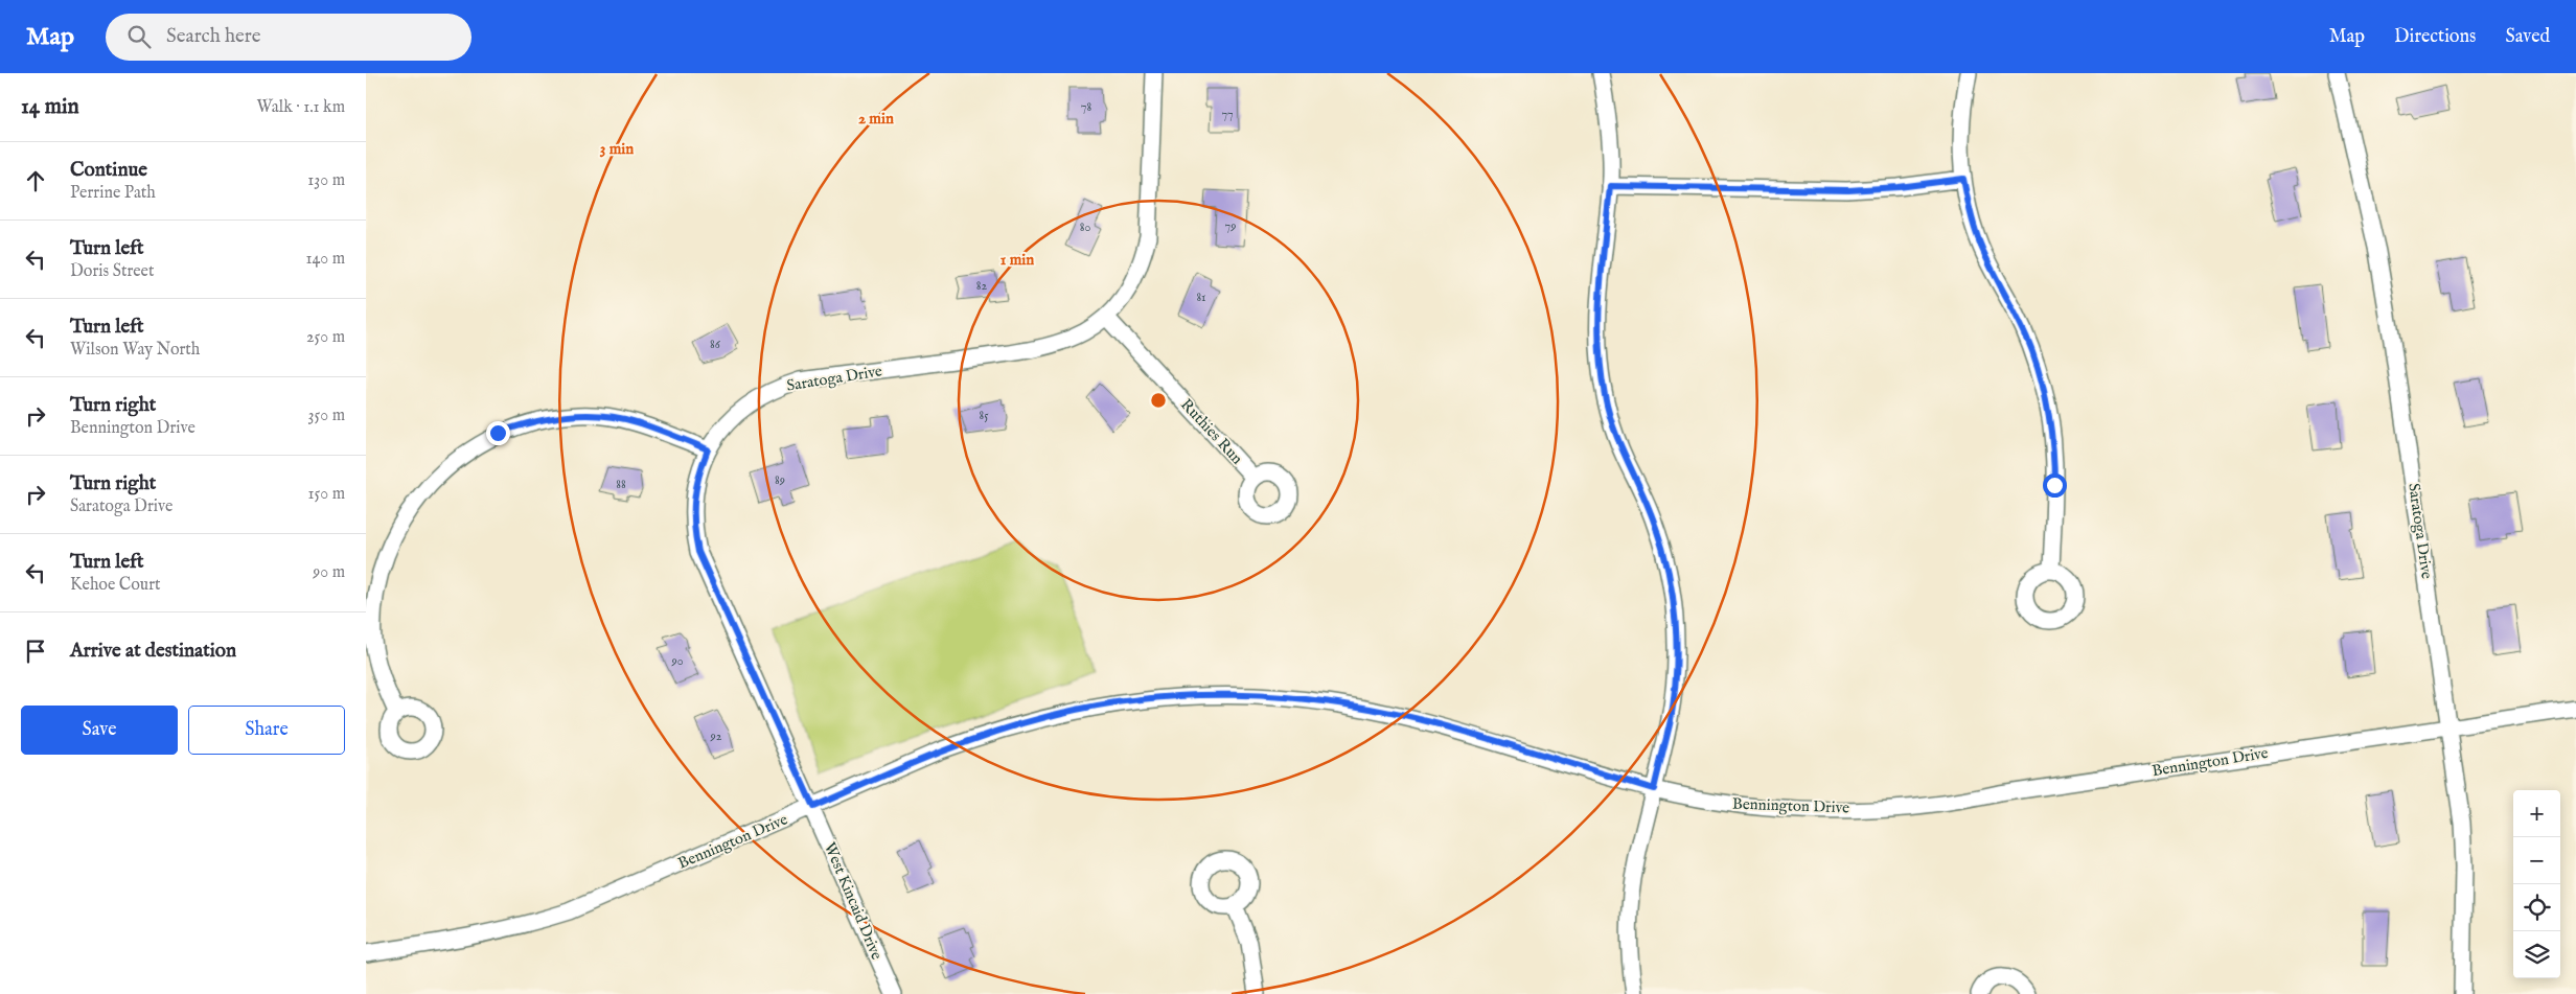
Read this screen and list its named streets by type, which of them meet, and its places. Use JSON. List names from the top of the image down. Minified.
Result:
{"streets":{"street":["Saratoga Drive","Ruthies Run","Bennington Drive","West Kincaid Drive"]},"crossings":[["Saratoga Drive","Ruthies Run"],["Saratoga Drive","Bennington Drive"],["Saratoga Drive","West Kincaid Drive"],["Bennington Drive","West Kincaid Drive"]],"house_numbers":["78","77","79","80","82","81","86","85","89","88","90","92"],"page":{"header":"Map","search":"Search here","nav":["Map","Directions","Saved"],"heading":["14 min","Walk · 1.1 km"],"list":[["Continue","Perrine Path","130 m"],["Turn left","Doris Street","140 m"],["Turn left","Wilson Way North","250 m"],["Turn right","Bennington Drive","350 m"],["Turn right","Saratoga Drive","150 m"],["Turn left","Kehoe Court","90 m"],"Arrive at destination"],"buttons":["Save","Share"],"map_buttons":["+","−"]},"rings":["2 min","3 min","1 min"]}
